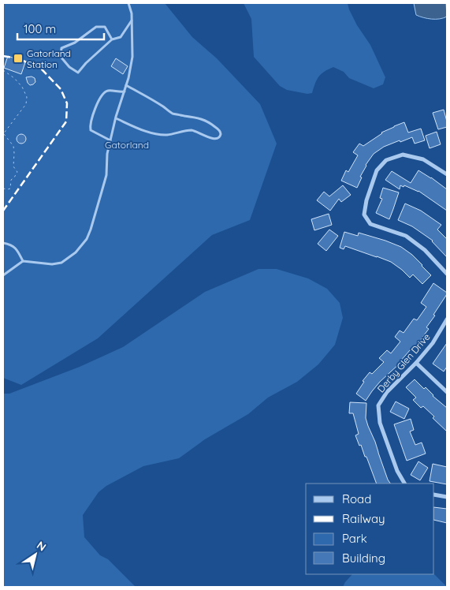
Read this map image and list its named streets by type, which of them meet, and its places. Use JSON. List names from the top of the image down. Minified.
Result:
{"streets":{"street":["Derby Glen Drive"]},"parks":["Gatorland"],"places":{"transit":["Gatorland Station"]},"legend":["Road","Railway","Park","Building"],"scale_bar":"100 m","north":"top right"}
